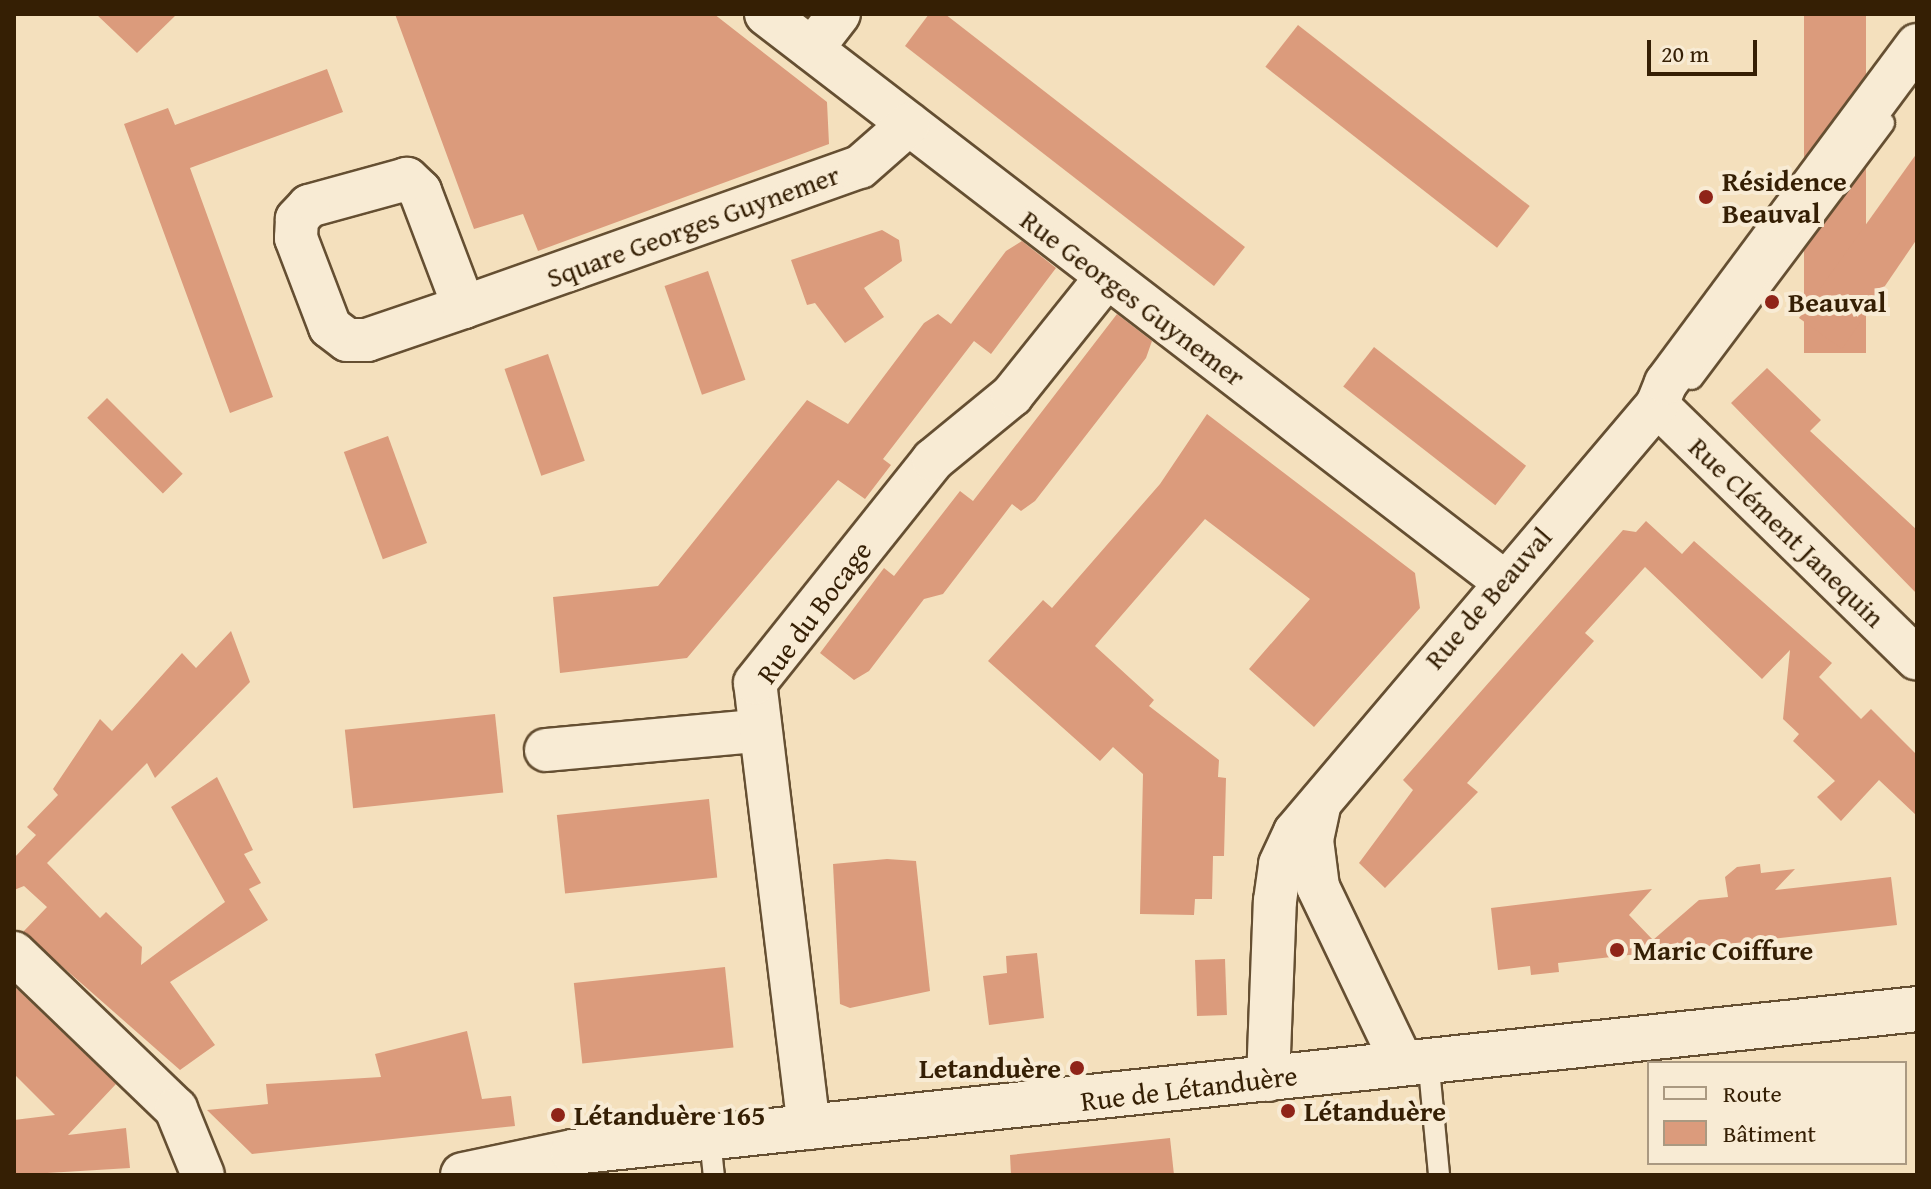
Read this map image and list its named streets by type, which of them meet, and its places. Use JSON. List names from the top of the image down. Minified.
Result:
{"streets":{"street":["Square Georges Guynemer","Rue Georges Guynemer","Rue Clément Janequin","Rue de Beauval","Rue du Bocage","Rue de Létanduère"]},"crossings":[["Square Georges Guynemer","Rue Georges Guynemer"],["Rue Georges Guynemer","Rue de Beauval"],["Rue Georges Guynemer","Rue du Bocage"],["Rue Clément Janequin","Rue de Beauval"],["Rue de Beauval","Rue de Létanduère"],["Rue du Bocage","Rue de Létanduère"]],"places":["Résidence Beauval","Beauval","Maric Coiffure","Letanduère","Létanduère","Létanduère 165"],"legend":["Route","Bâtiment"],"scale_bar":"20 m"}
